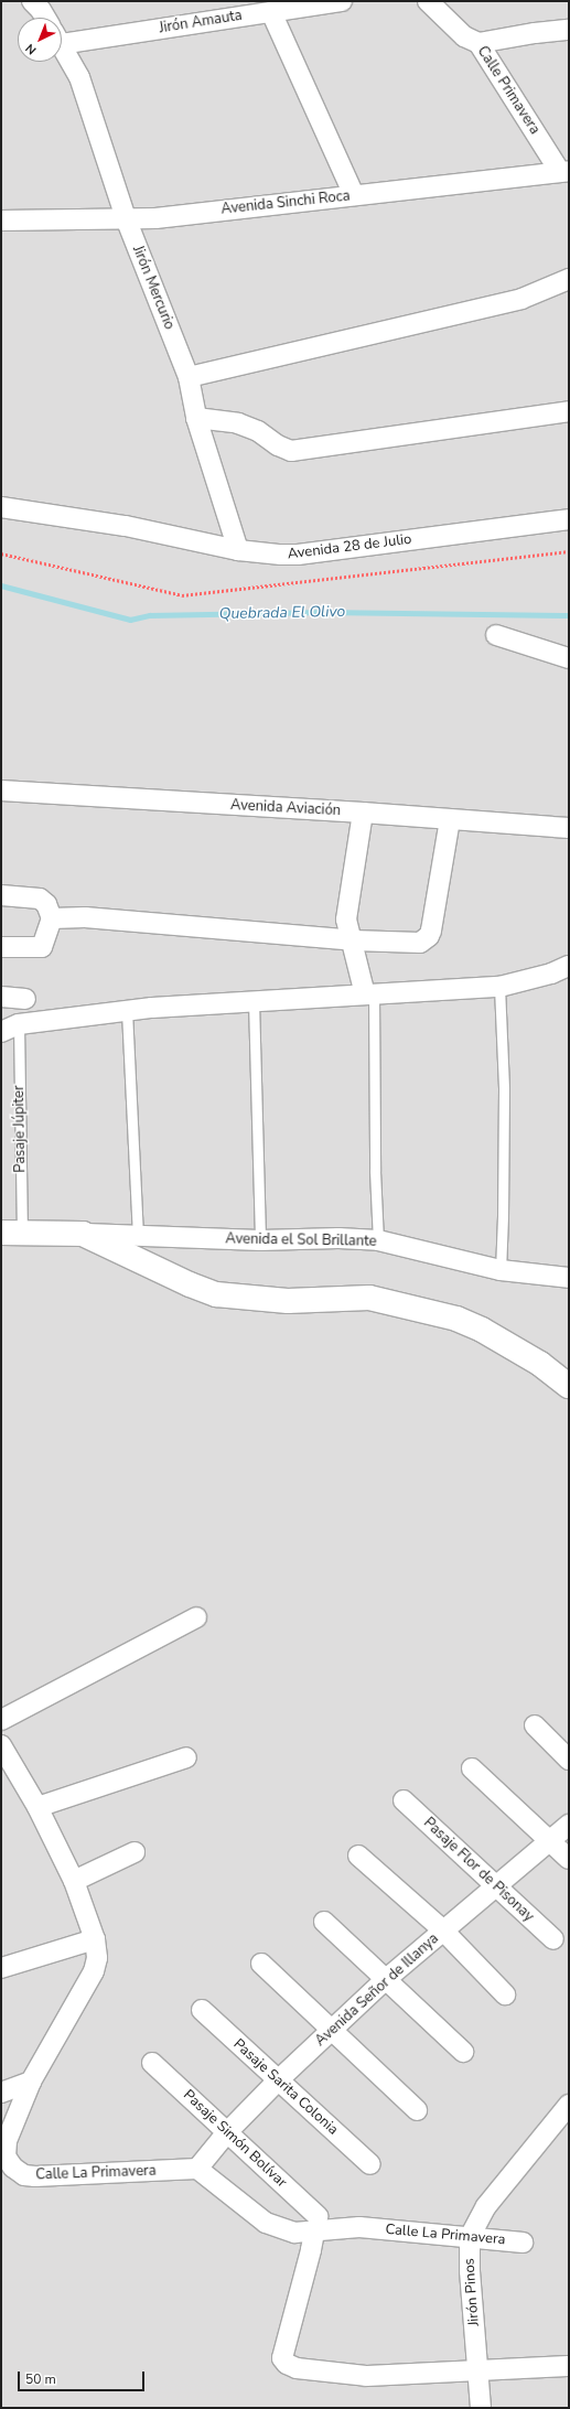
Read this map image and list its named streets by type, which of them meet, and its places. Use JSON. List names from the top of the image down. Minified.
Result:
{"streets":{"street":["Jirón Amauta","Calle Primavera","Avenida Sinchi Roca","Jirón Mercurio","Avenida 28 de Julio","Avenida Aviación","Avenida el Sol Brillante","Pasaje Flor de Pisonay","Avenida Señor de Illanya","Pasaje Sarita Colonia","Pasaje Simón Bolívar","Calle La Primavera","Jirón Pinos"],"lane":["Pasaje Júpiter"]},"crossings":[["Calle Primavera","Avenida Sinchi Roca"],["Avenida Sinchi Roca","Jirón Mercurio"],["Jirón Mercurio","Avenida 28 de Julio"],["Pasaje Flor de Pisonay","Avenida Señor de Illanya"],["Avenida Señor de Illanya","Pasaje Sarita Colonia"],["Avenida Señor de Illanya","Pasaje Simón Bolívar"],["Avenida Señor de Illanya","Calle La Primavera"],["Pasaje Simón Bolívar","Calle La Primavera"],["Calle La Primavera","Jirón Pinos"]],"water":["Quebrada El Olivo"],"scale_bar":"50 m","north":"bottom left"}
